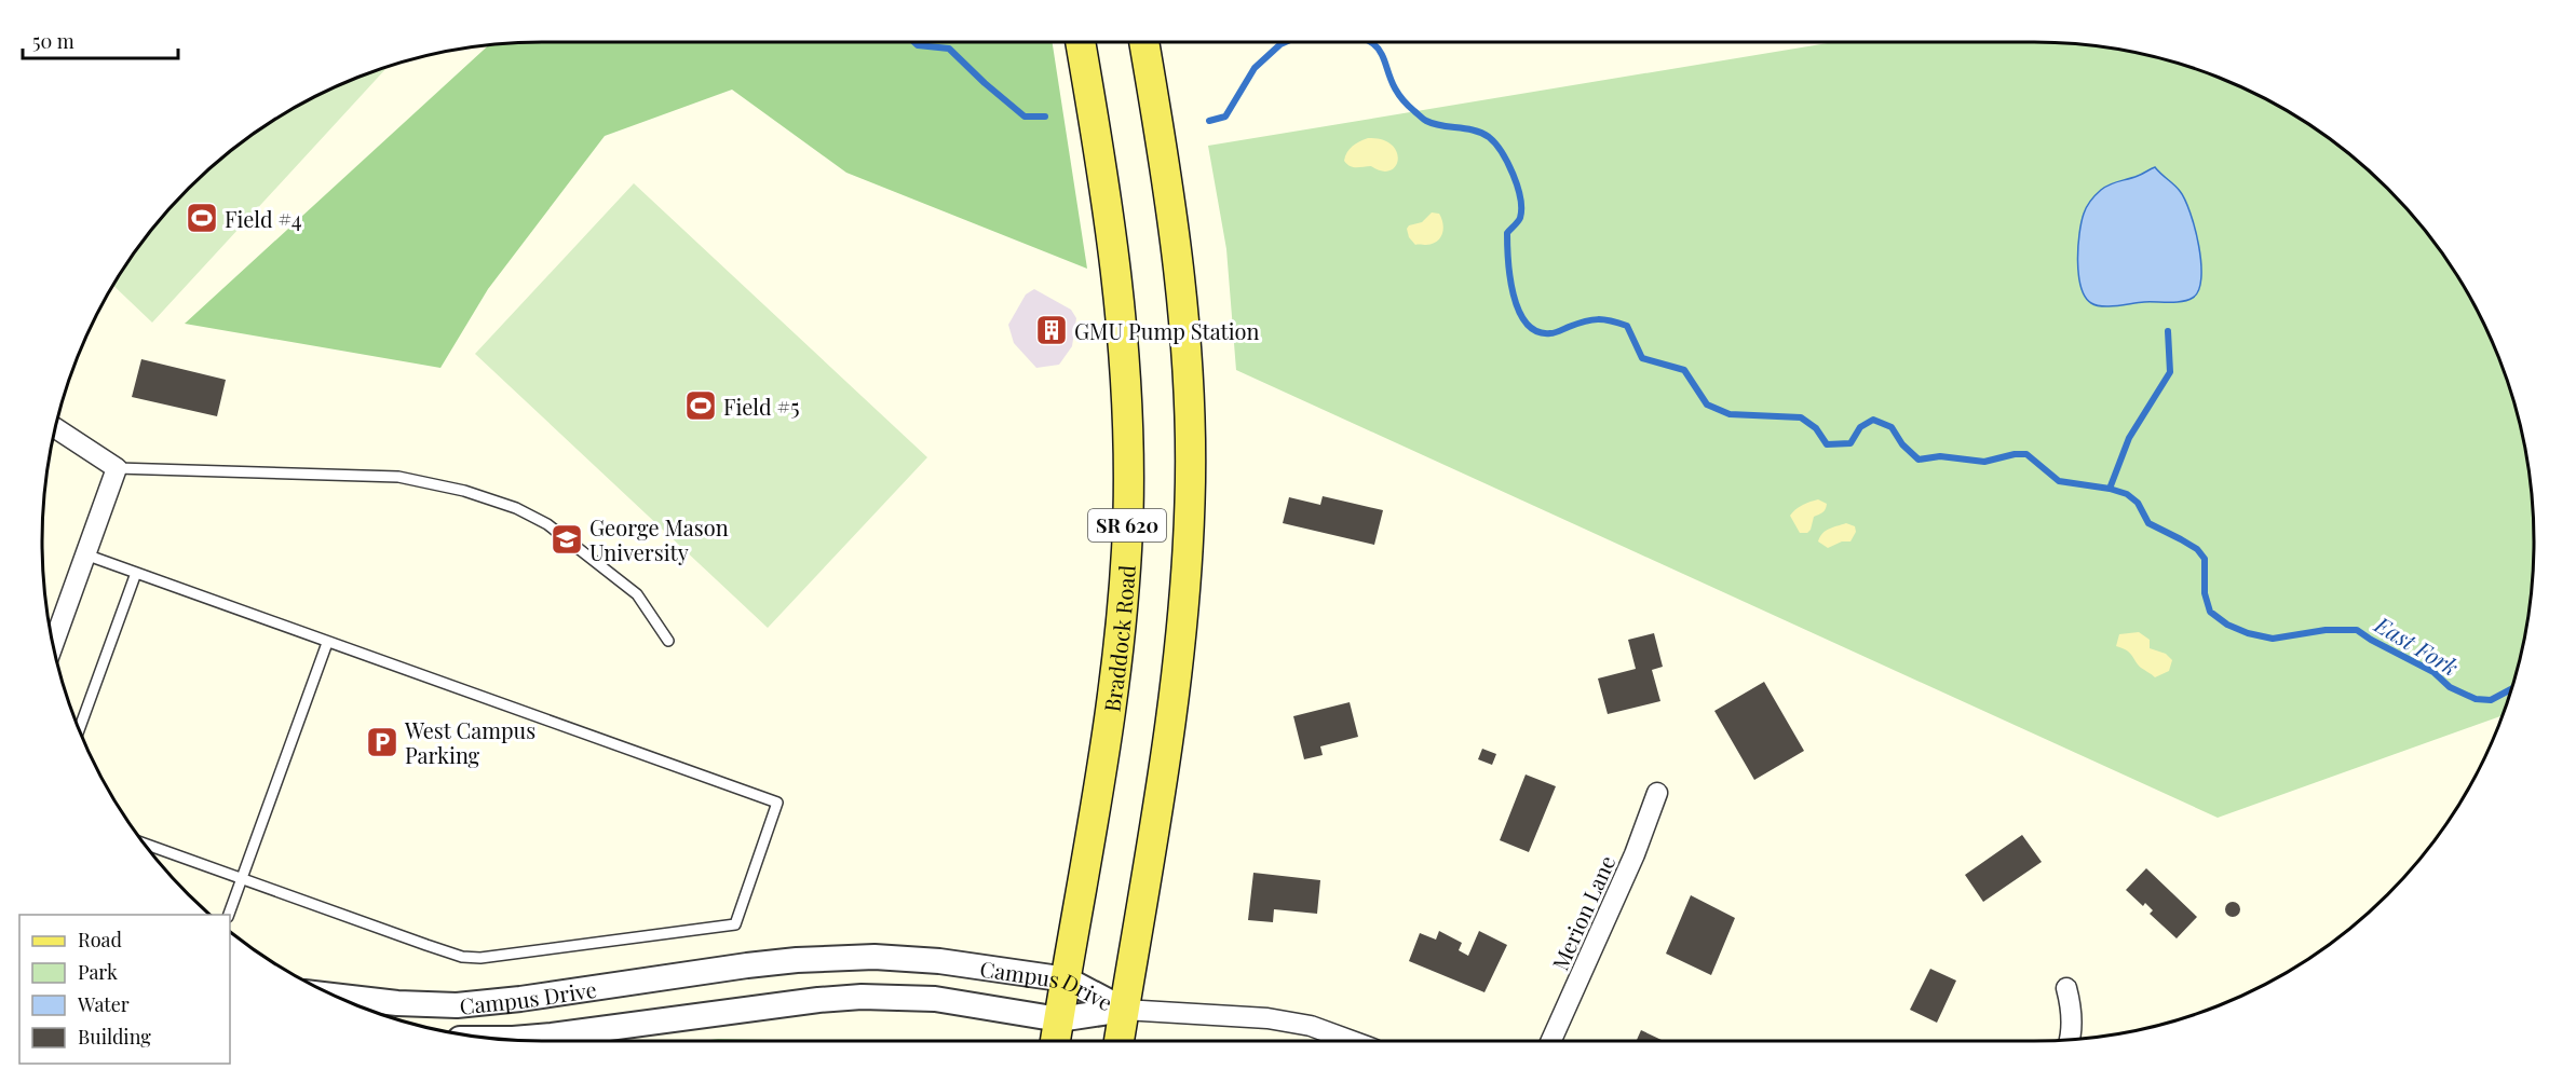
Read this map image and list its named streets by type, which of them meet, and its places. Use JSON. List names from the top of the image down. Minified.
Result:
{"streets":{"main road":["SR 620","Braddock Road"],"street":["Merion Lane","Campus Drive"]},"crossings":[["SR 620","Campus Drive"],["Braddock Road","Campus Drive"]],"water":["East Fork"],"places":{"sports":["Field #4","Field #5"],"building":["GMU Pump Station"],"school or university":["George Mason University"],"parking":["West Campus Parking"]},"legend":["Road","Park","Water","Building"],"scale_bar":"50 m"}
